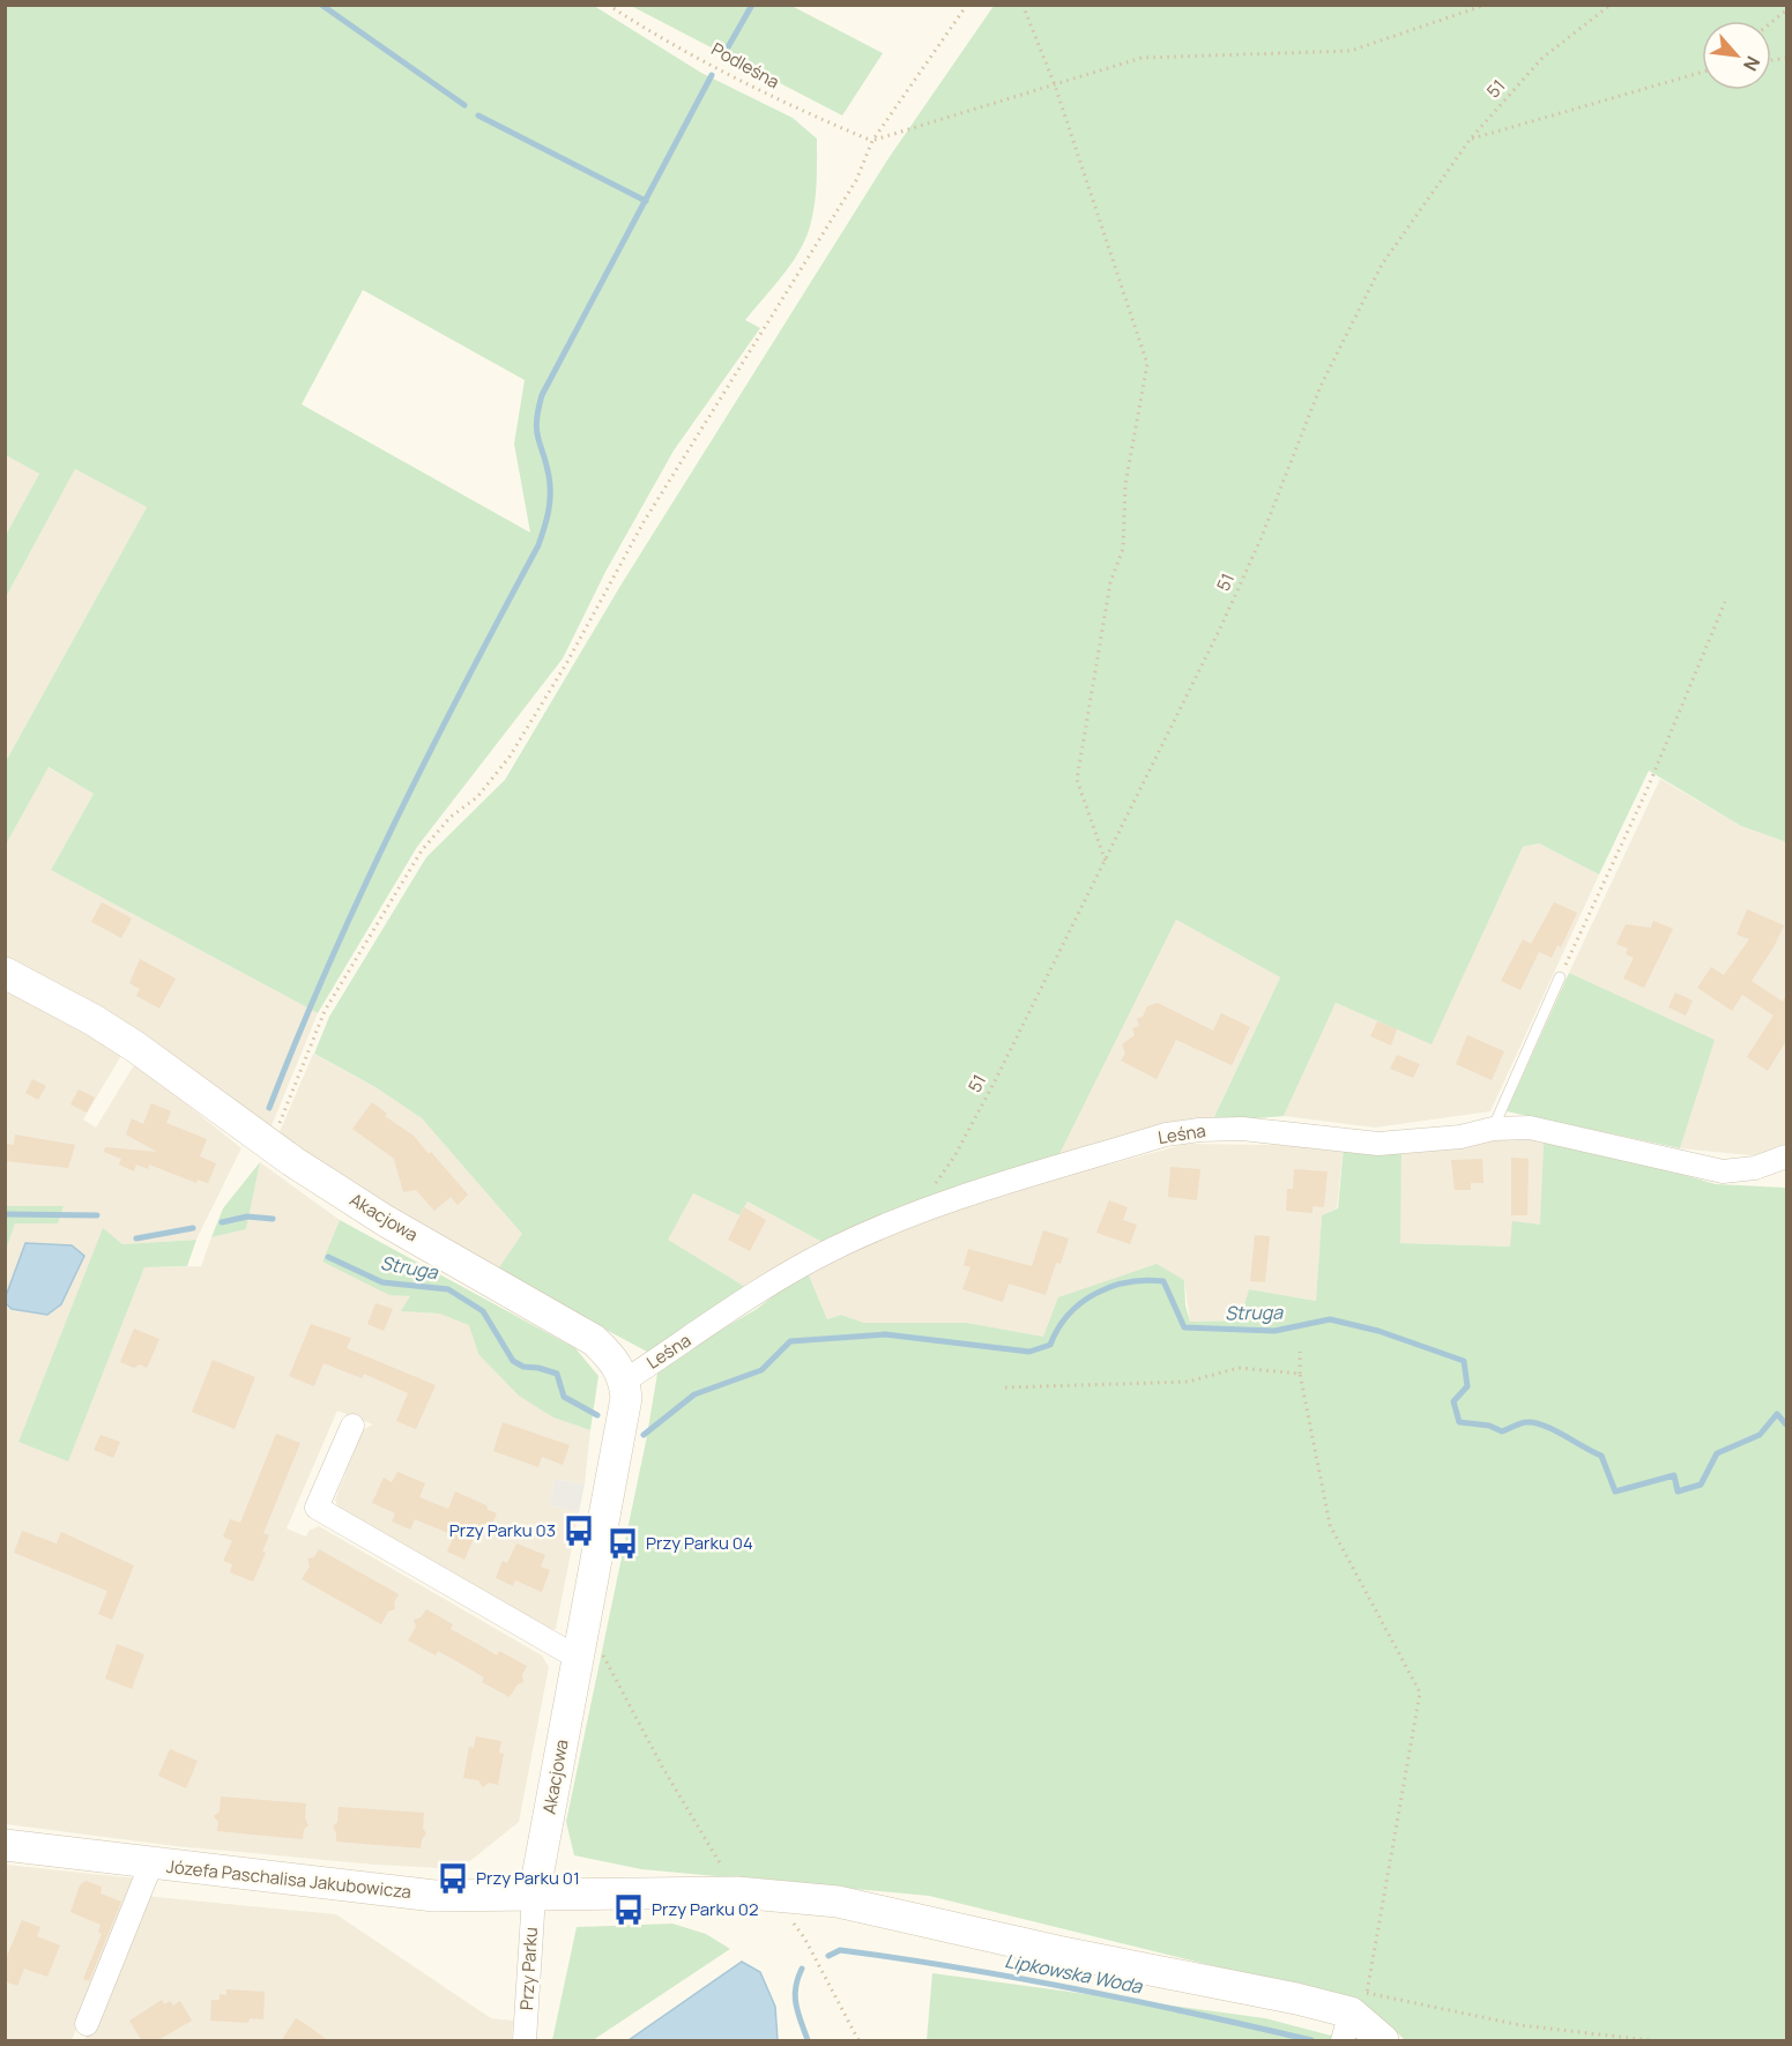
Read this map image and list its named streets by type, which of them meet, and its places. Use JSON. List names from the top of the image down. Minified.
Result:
{"streets":{"street":["Leśna","Akacjowa","Józefa Paschalisa Jakubowicza","Przy Parku"],"path":["Podleśna","51"]},"crossings":[["51","Leśna"],["Leśna","Akacjowa"],["Akacjowa","Józefa Paschalisa Jakubowicza"],["Akacjowa","Przy Parku"],["Józefa Paschalisa Jakubowicza","Przy Parku"]],"water":["Struga","Lipkowska Woda"],"places":{"bus stop":["Przy Parku 03","Przy Parku 04","Przy Parku 01","Przy Parku 02"]},"north":"bottom right"}
